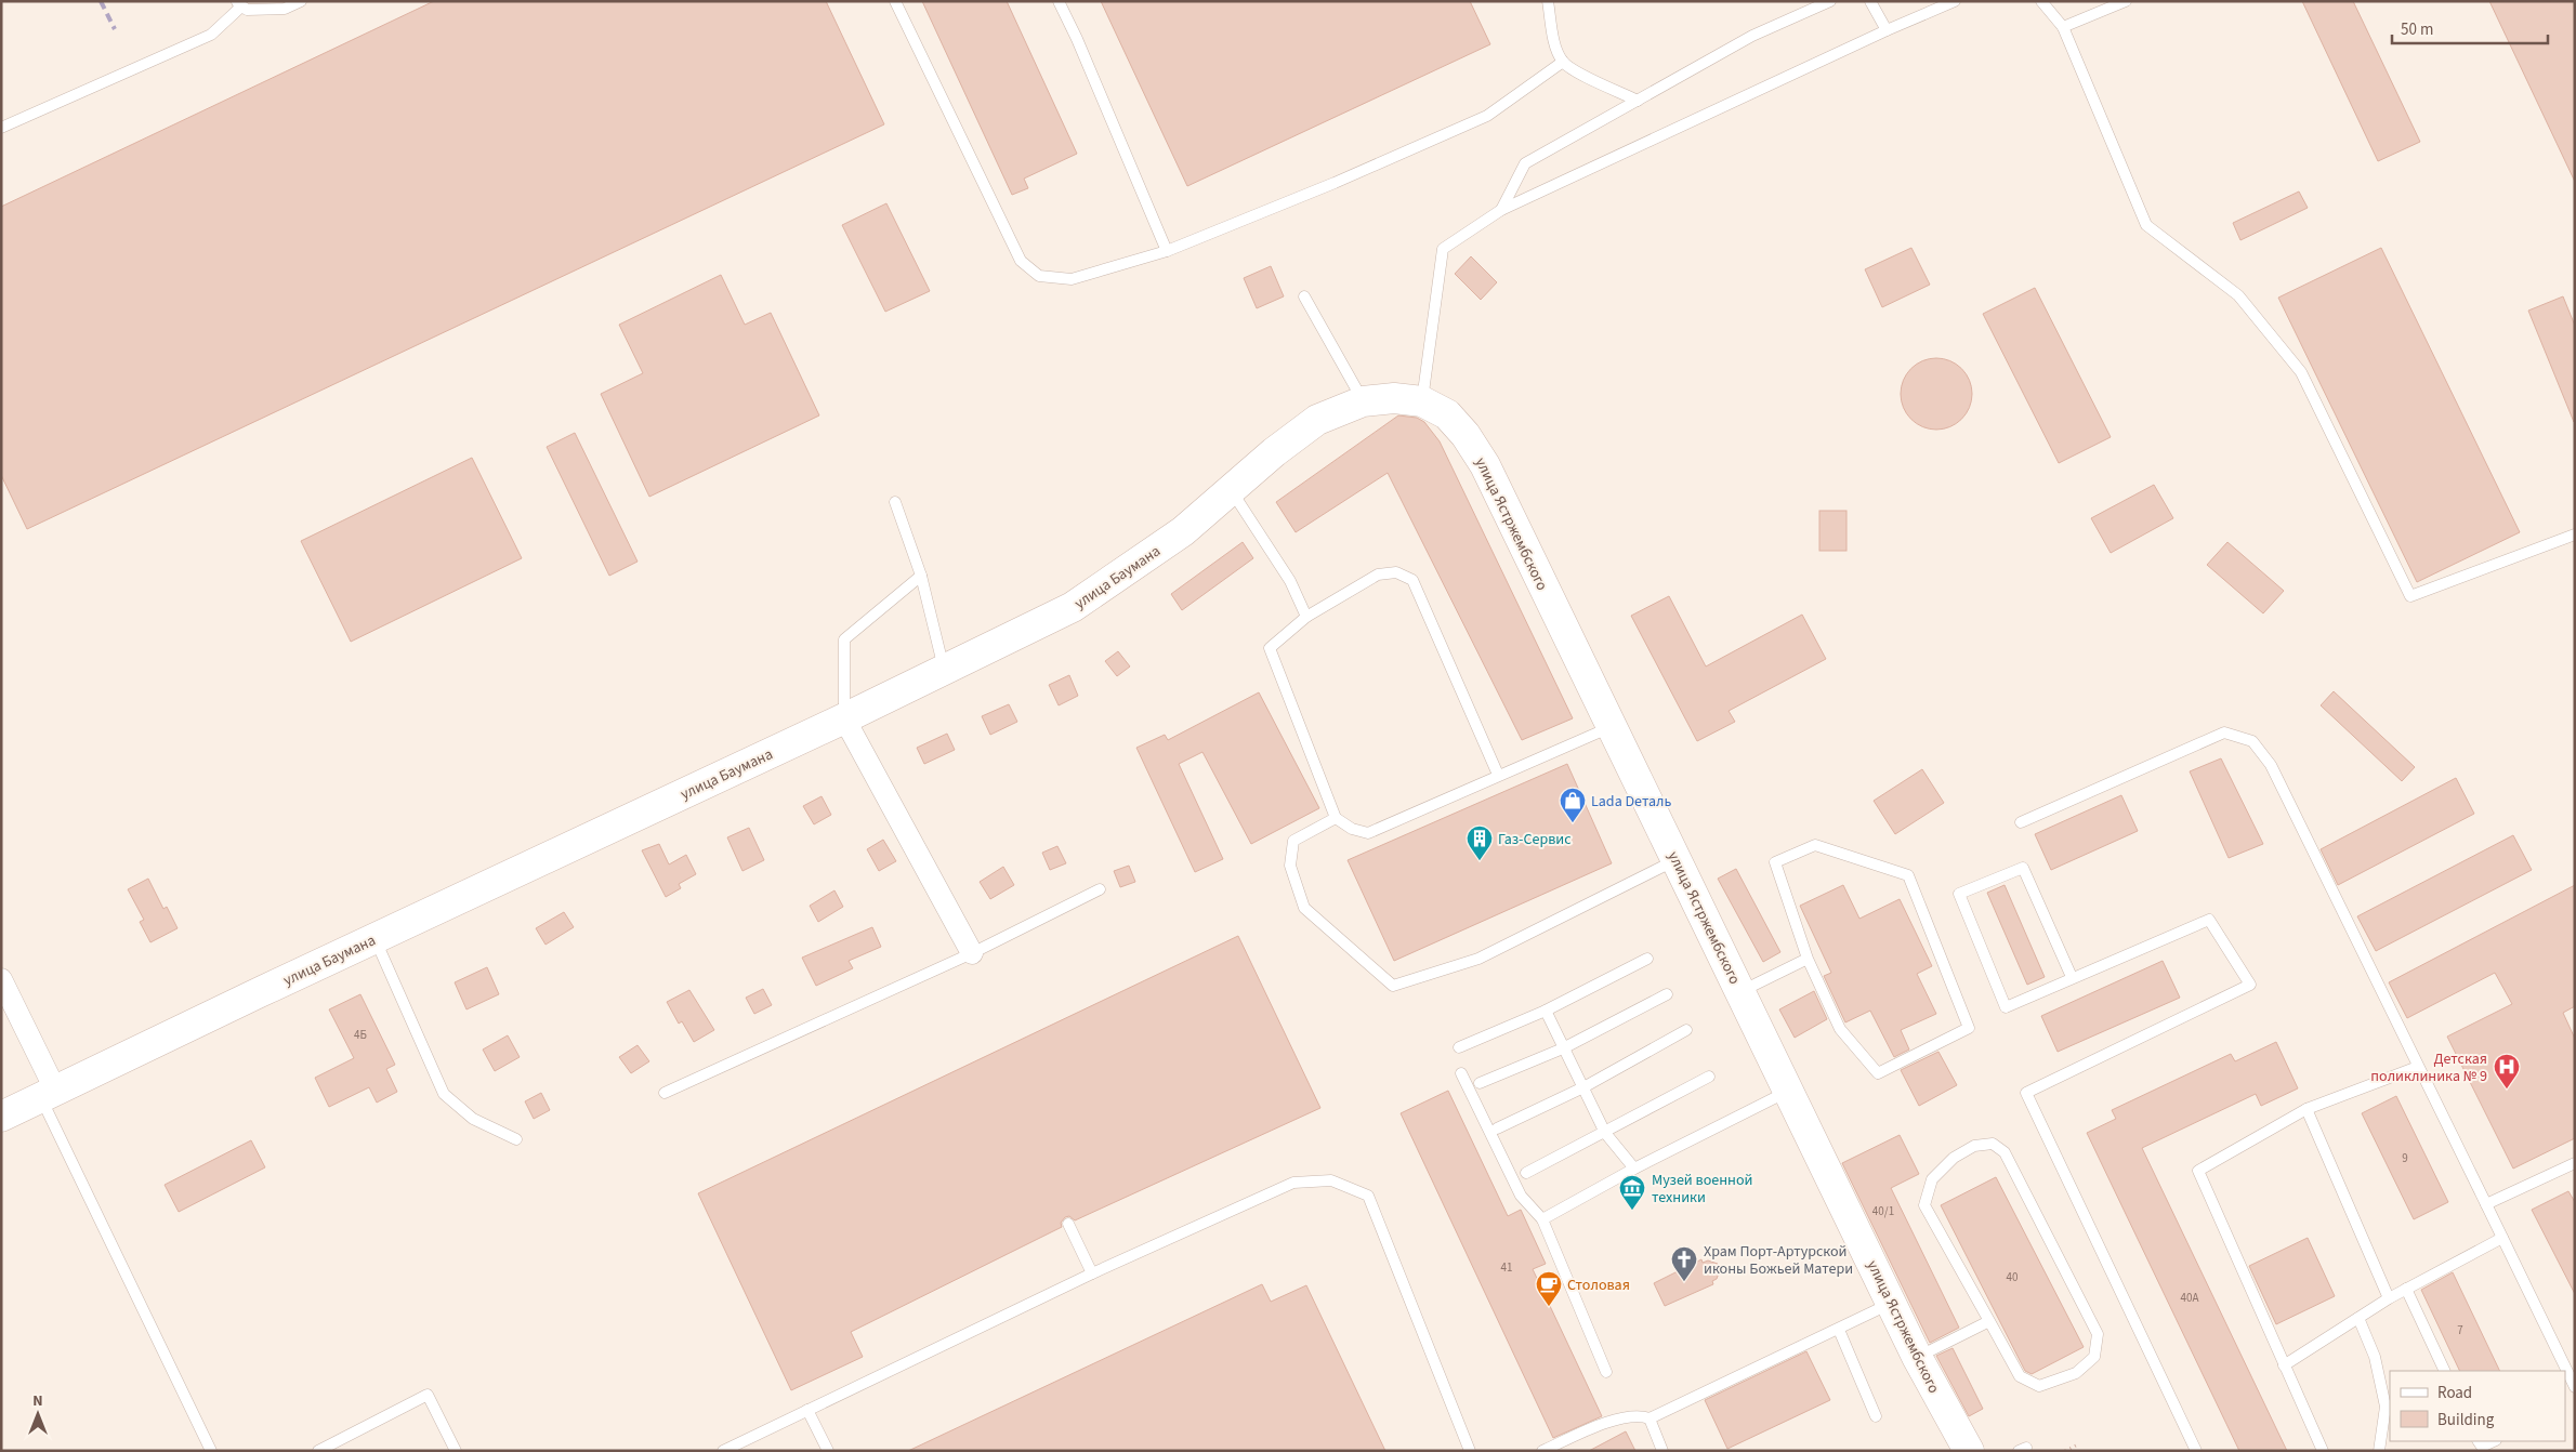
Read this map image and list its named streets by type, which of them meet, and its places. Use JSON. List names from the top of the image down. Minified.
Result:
{"streets":{"main road":["улица Ястржембского","улица Баумана"]},"crossings":[["улица Ястржембского","улица Баумана"]],"places":{"shop":["Lada Dеталь"],"building":["Газ-Сервис"],"hospital":["Детская поликлиника № 9"],"museum":["Музей военной техники"],"church":["Храм Порт-Артурской иконы Божьей Матери"],"cafe":["Столовая"]},"house_numbers":["4Б","9","40/1","41","40","40А","7"],"legend":["Road","Building"],"scale_bar":"50 m","north":"top"}
